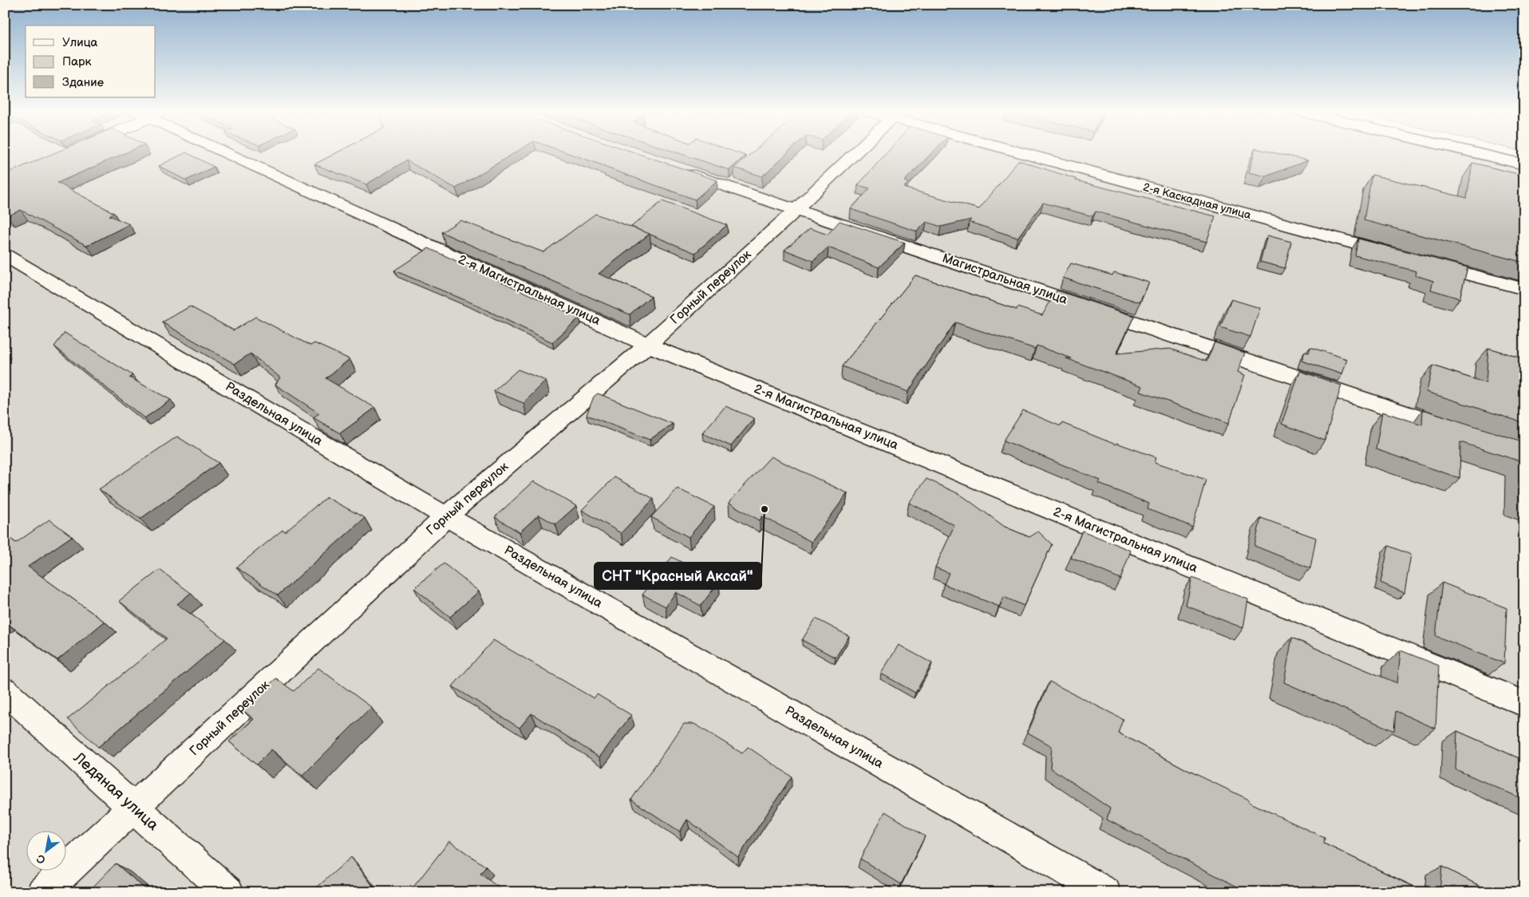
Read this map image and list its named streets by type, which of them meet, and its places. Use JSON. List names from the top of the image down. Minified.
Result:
{"streets":{"street":["2-я Каскадная улица","Магистральная улица","Горный переулок","2-я Магистральная улица","Раздельная улица","Ледяная улица"]},"crossings":[["Магистральная улица","Горный переулок"],["Горный переулок","2-я Магистральная улица"],["Горный переулок","Раздельная улица"],["Горный переулок","Ледяная улица"]],"places":["СНТ \"Красный Аксай\""],"legend":["Улица","Парк","Здание"],"north":"bottom left"}
